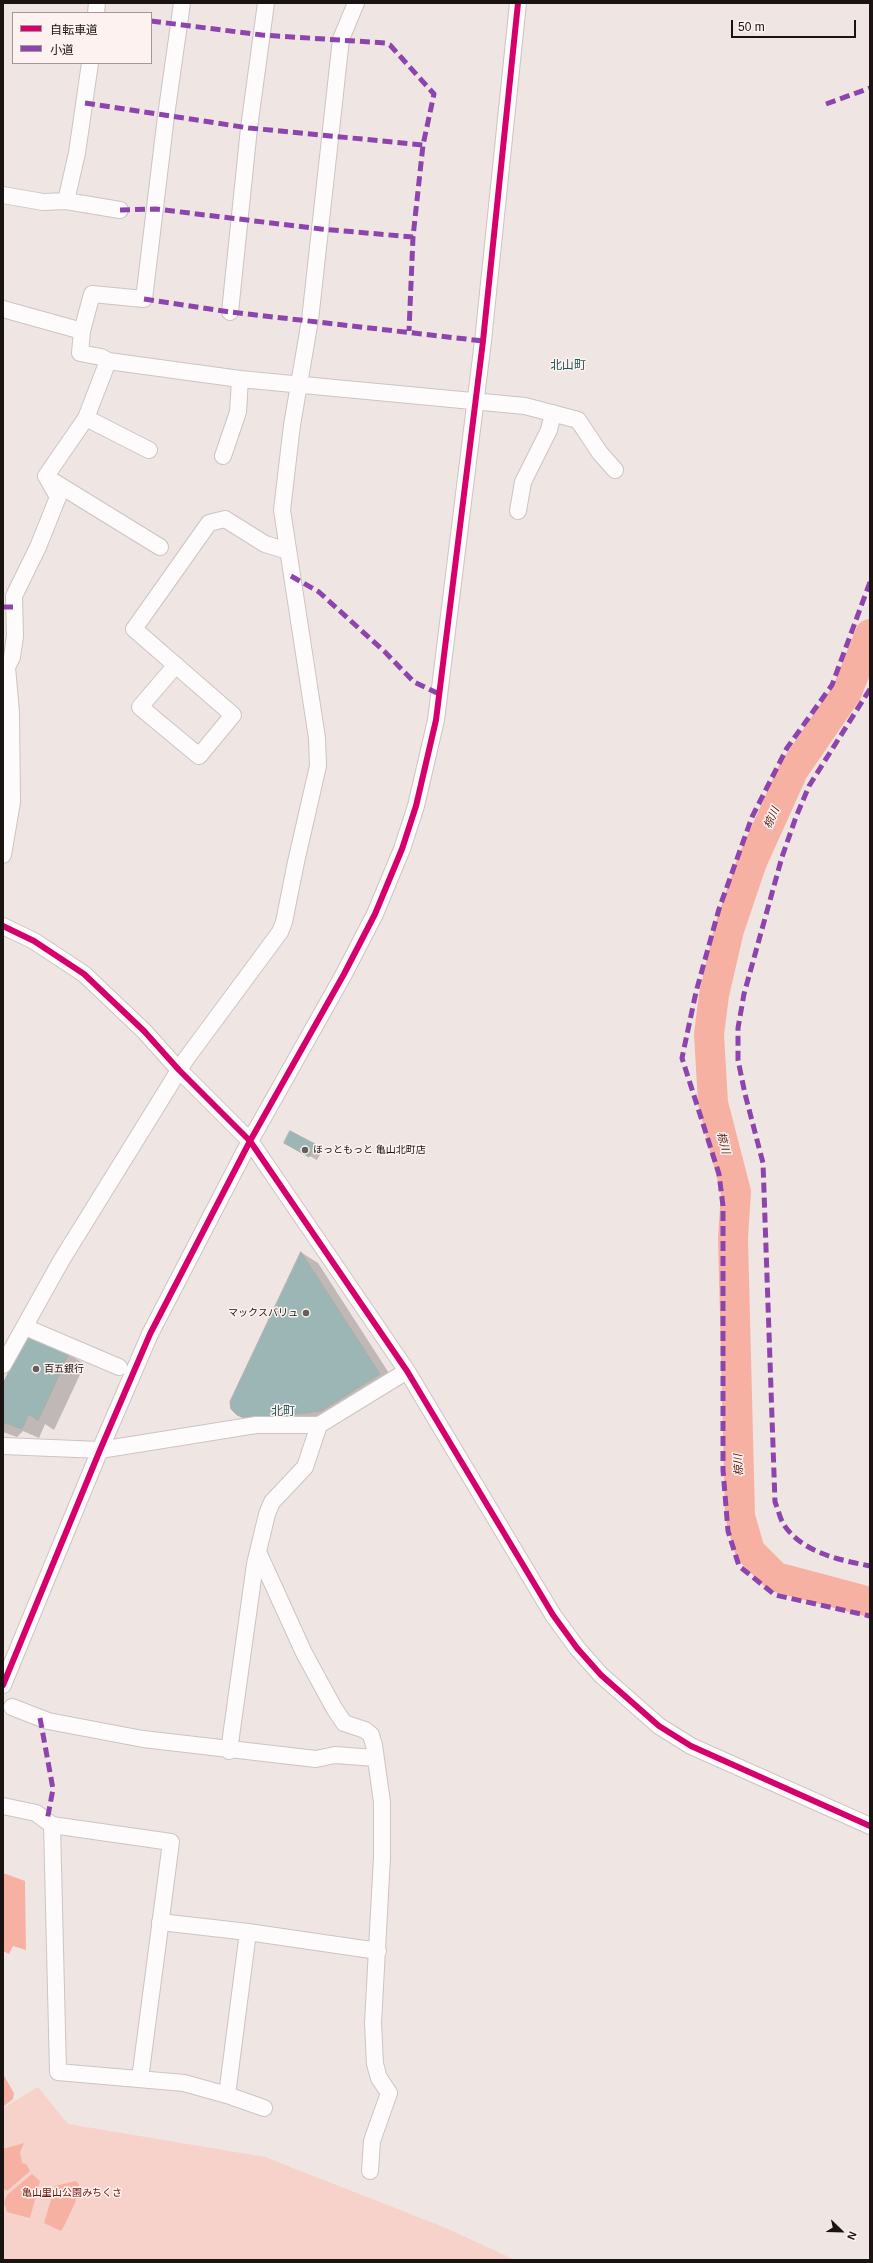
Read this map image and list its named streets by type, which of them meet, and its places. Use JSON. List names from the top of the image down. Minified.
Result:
{"districts":["北山町","北町"],"water":["椋川"],"parks":["亀山里山公園みちくさ"],"places":["ほっともっと 亀山北町店","マックスバリュ","百五銀行"],"legend":["自転車道","小道"],"scale_bar":"50 m","north":"bottom right"}
